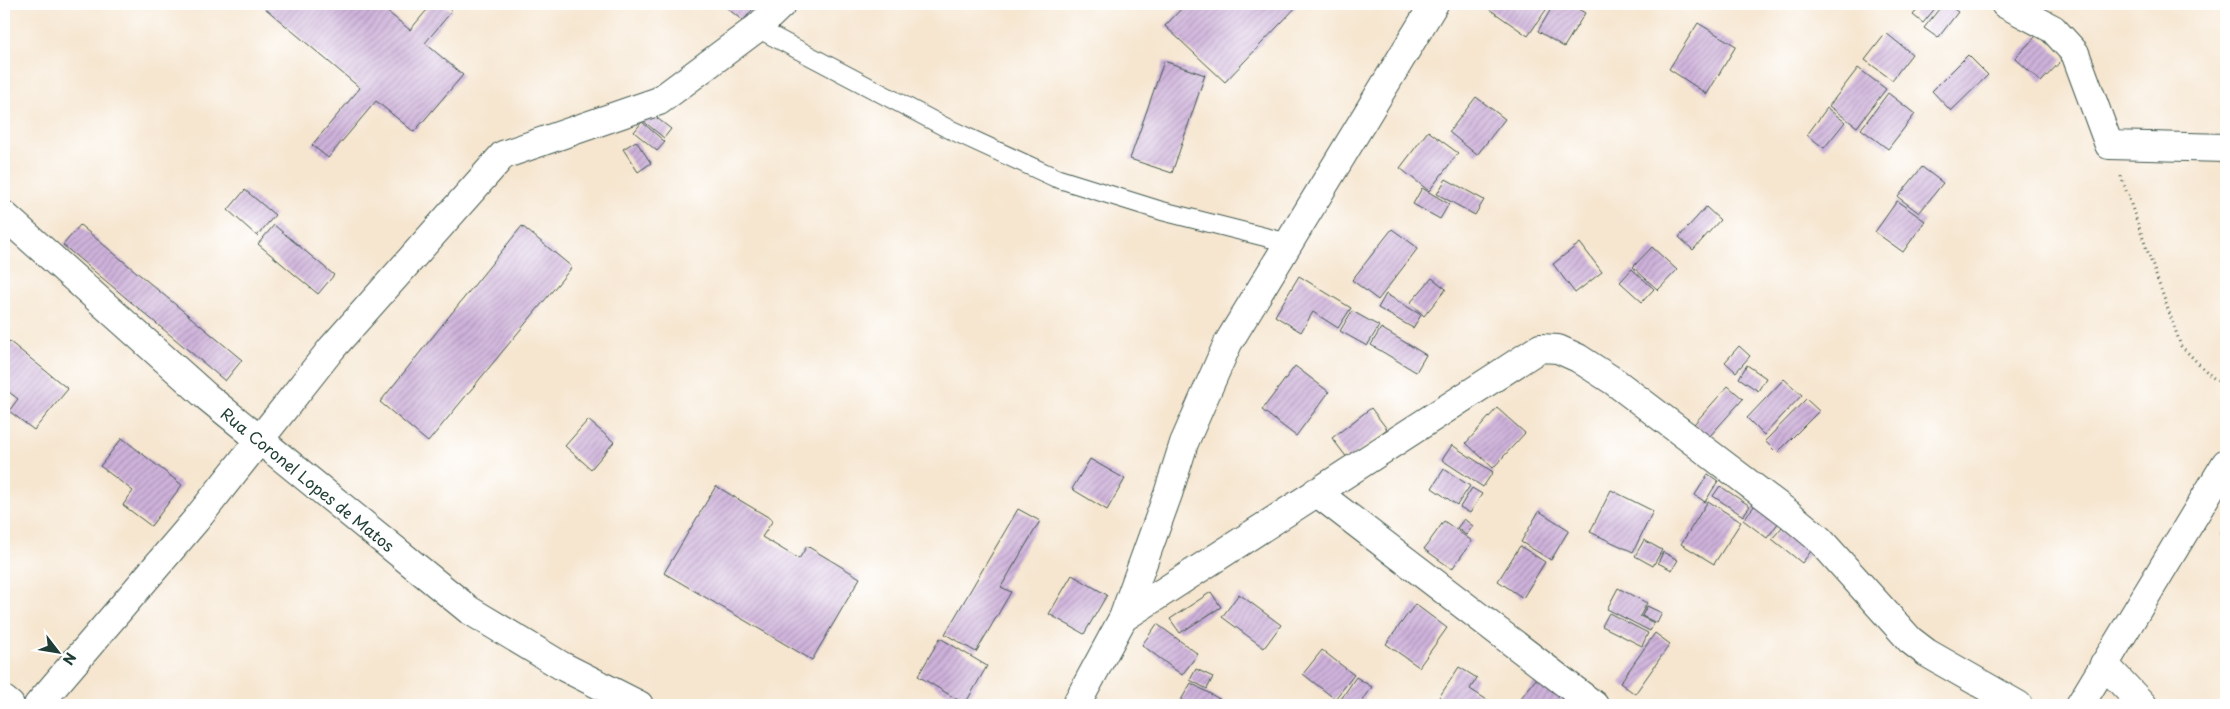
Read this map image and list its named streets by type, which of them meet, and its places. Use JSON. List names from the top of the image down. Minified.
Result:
{"streets":{"street":["Rua Coronel Lopes de Matos"]},"north":"bottom right"}
